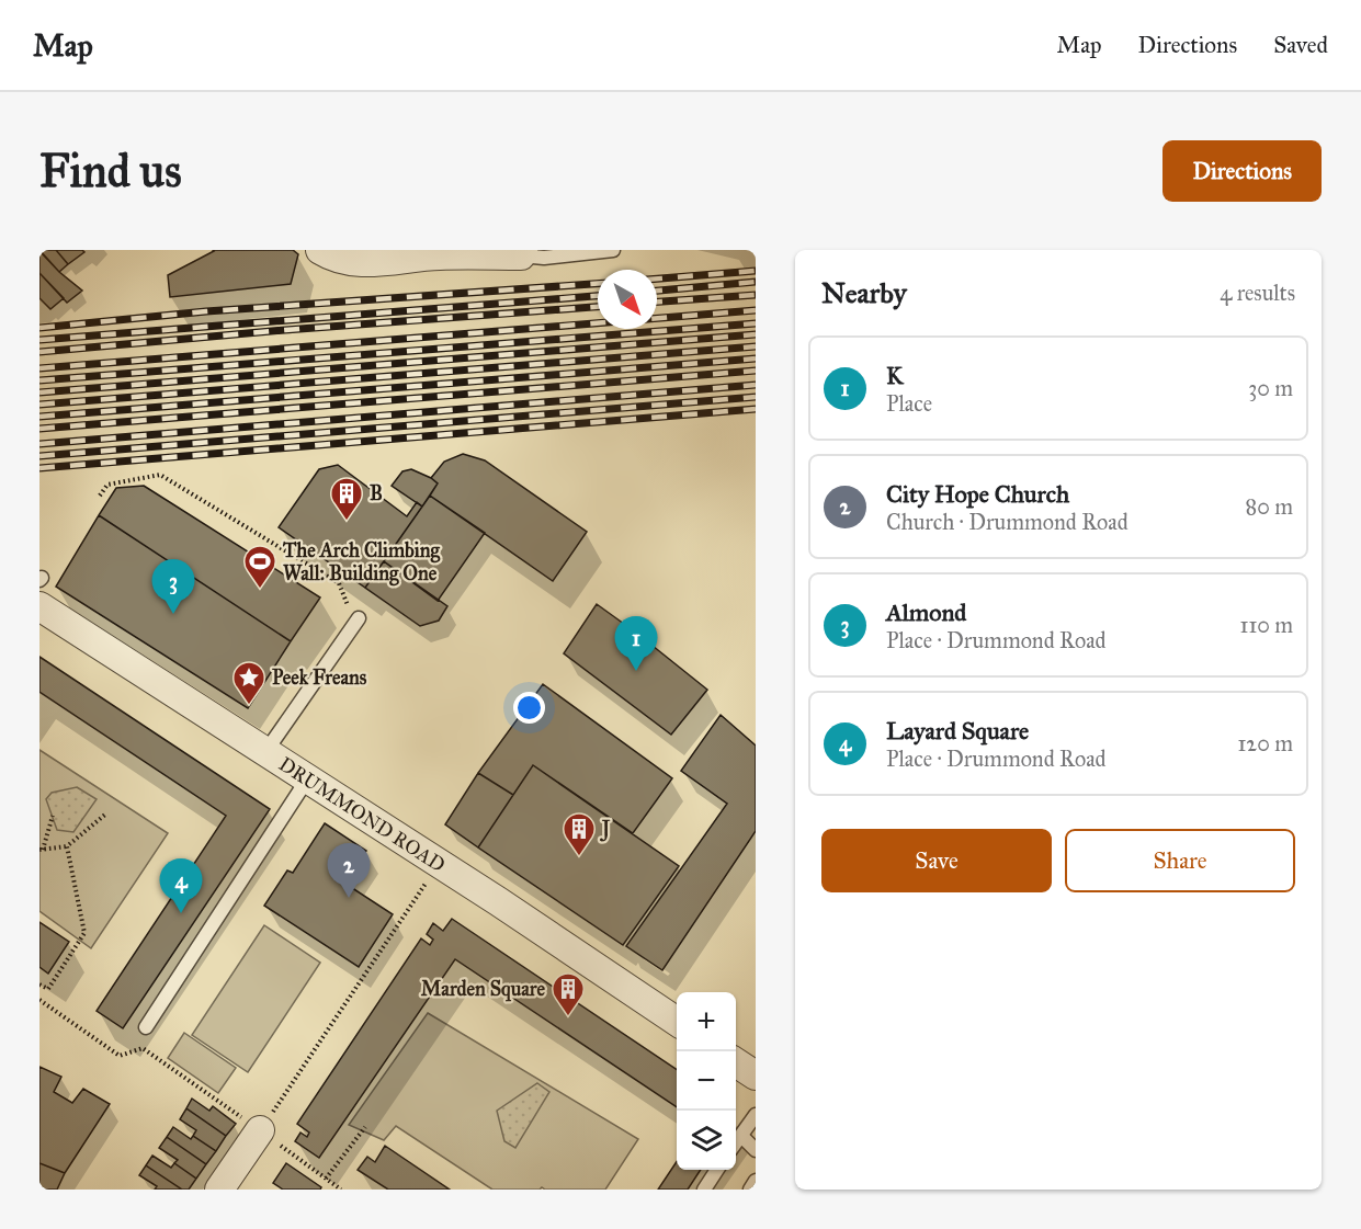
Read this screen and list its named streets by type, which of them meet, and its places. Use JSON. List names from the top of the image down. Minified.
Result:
{"streets":{"street":["DRUMMOND ROAD"]},"places":{"building":["B","J","Marden Square"],"sports":["The Arch Climbing Wall: Building One"],"place":["Peek Freans"]},"north":"bottom right","page":{"header":"Map","nav":["Map","Directions","Saved"],"buttons":["Directions",["Save","Share"]],"title":"Find us","heading":["Nearby","4 results"],"list":[{"mark":"1","name":"K","note":"Place","value":"30 m"},{"mark":"2","name":"City Hope Church","note":"Church · Drummond Road","value":"80 m"},{"mark":"3","name":"Almond","note":"Place · Drummond Road","value":"110 m"},{"mark":"4","name":"Layard Square","note":"Place · Drummond Road","value":"120 m"}],"pins":["3","1","2","4"],"map_buttons":["+","−"]}}
